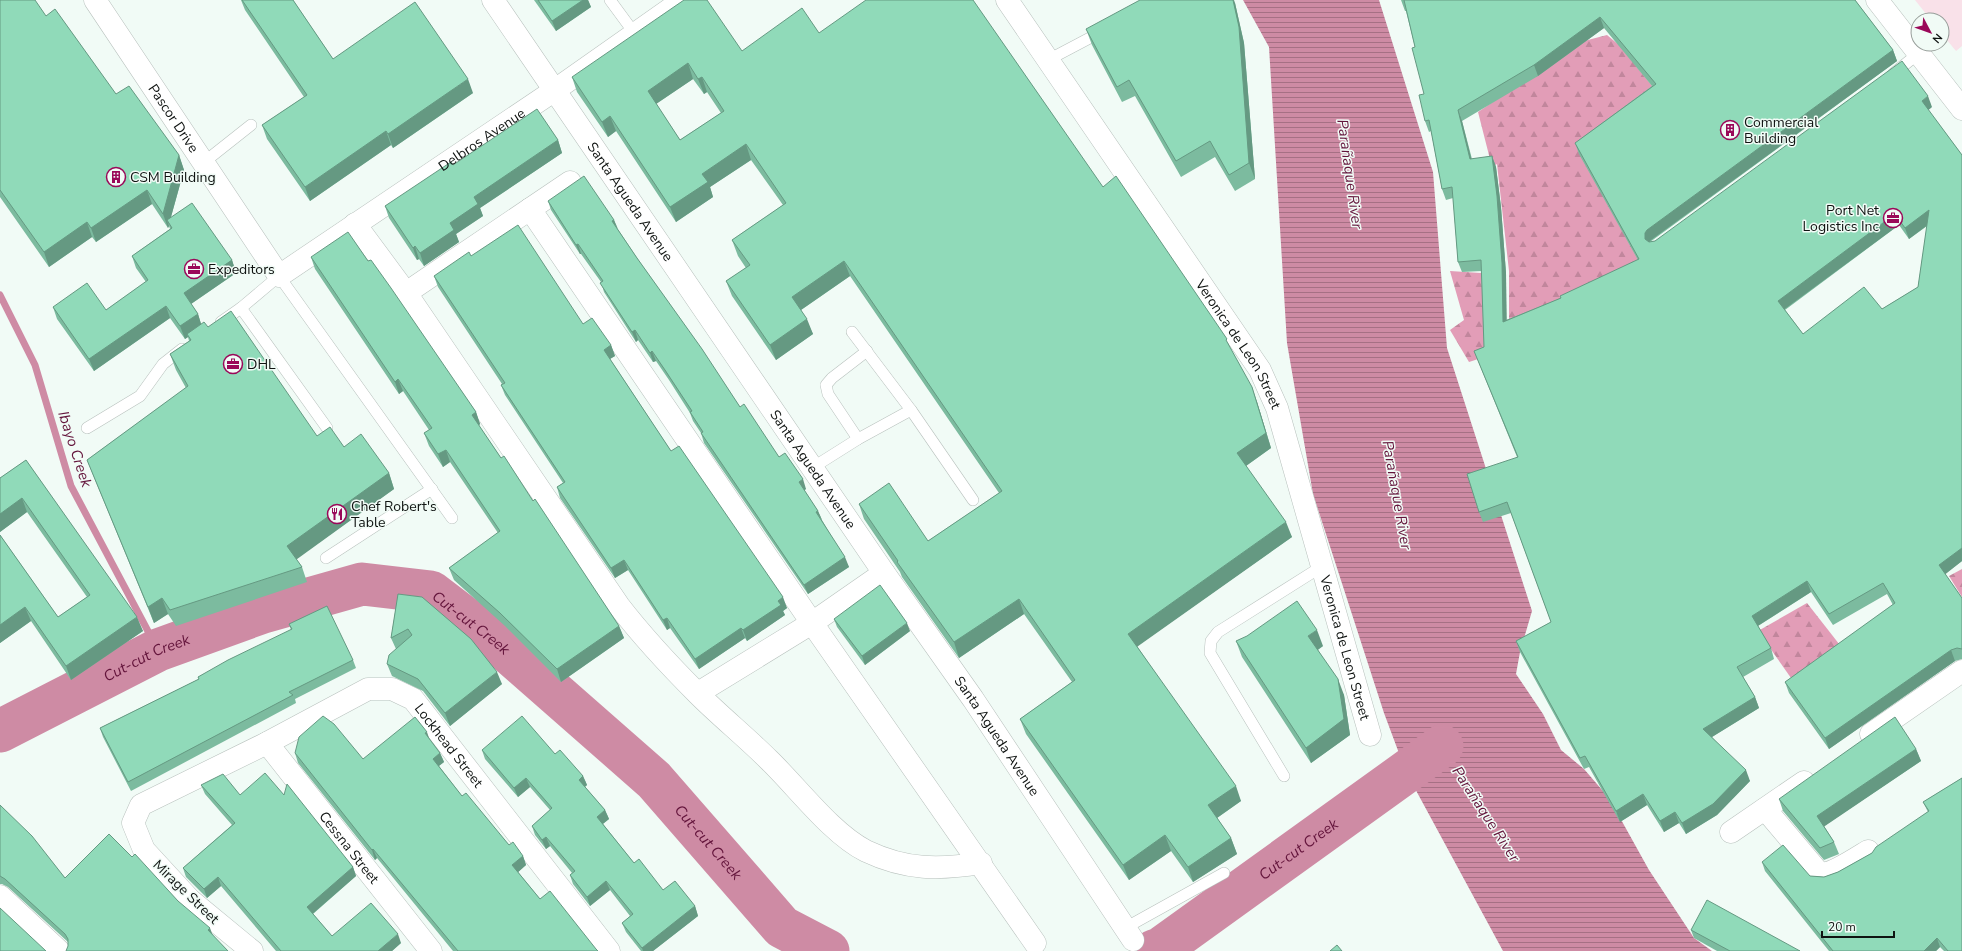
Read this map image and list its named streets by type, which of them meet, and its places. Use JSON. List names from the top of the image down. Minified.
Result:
{"streets":{"street":["Pascor Drive","Delbros Avenue","Santa Agueda Avenue","Veronica de Leon Street","Lockhead Street","Cessna Street","Mirage Street"]},"crossings":[["Pascor Drive","Delbros Avenue"],["Delbros Avenue","Santa Agueda Avenue"],["Lockhead Street","Cessna Street"],["Lockhead Street","Mirage Street"]],"water":["Parañaque River","Ibayo Creek","Cut-cut Creek"],"places":{"building":["Commercial Building","CSM Building"],"office":["Port Net Logistics Inc","Expeditors","DHL"],"restaurant":["Chef Robert's Table"]},"scale_bar":"20 m","north":"bottom right"}
